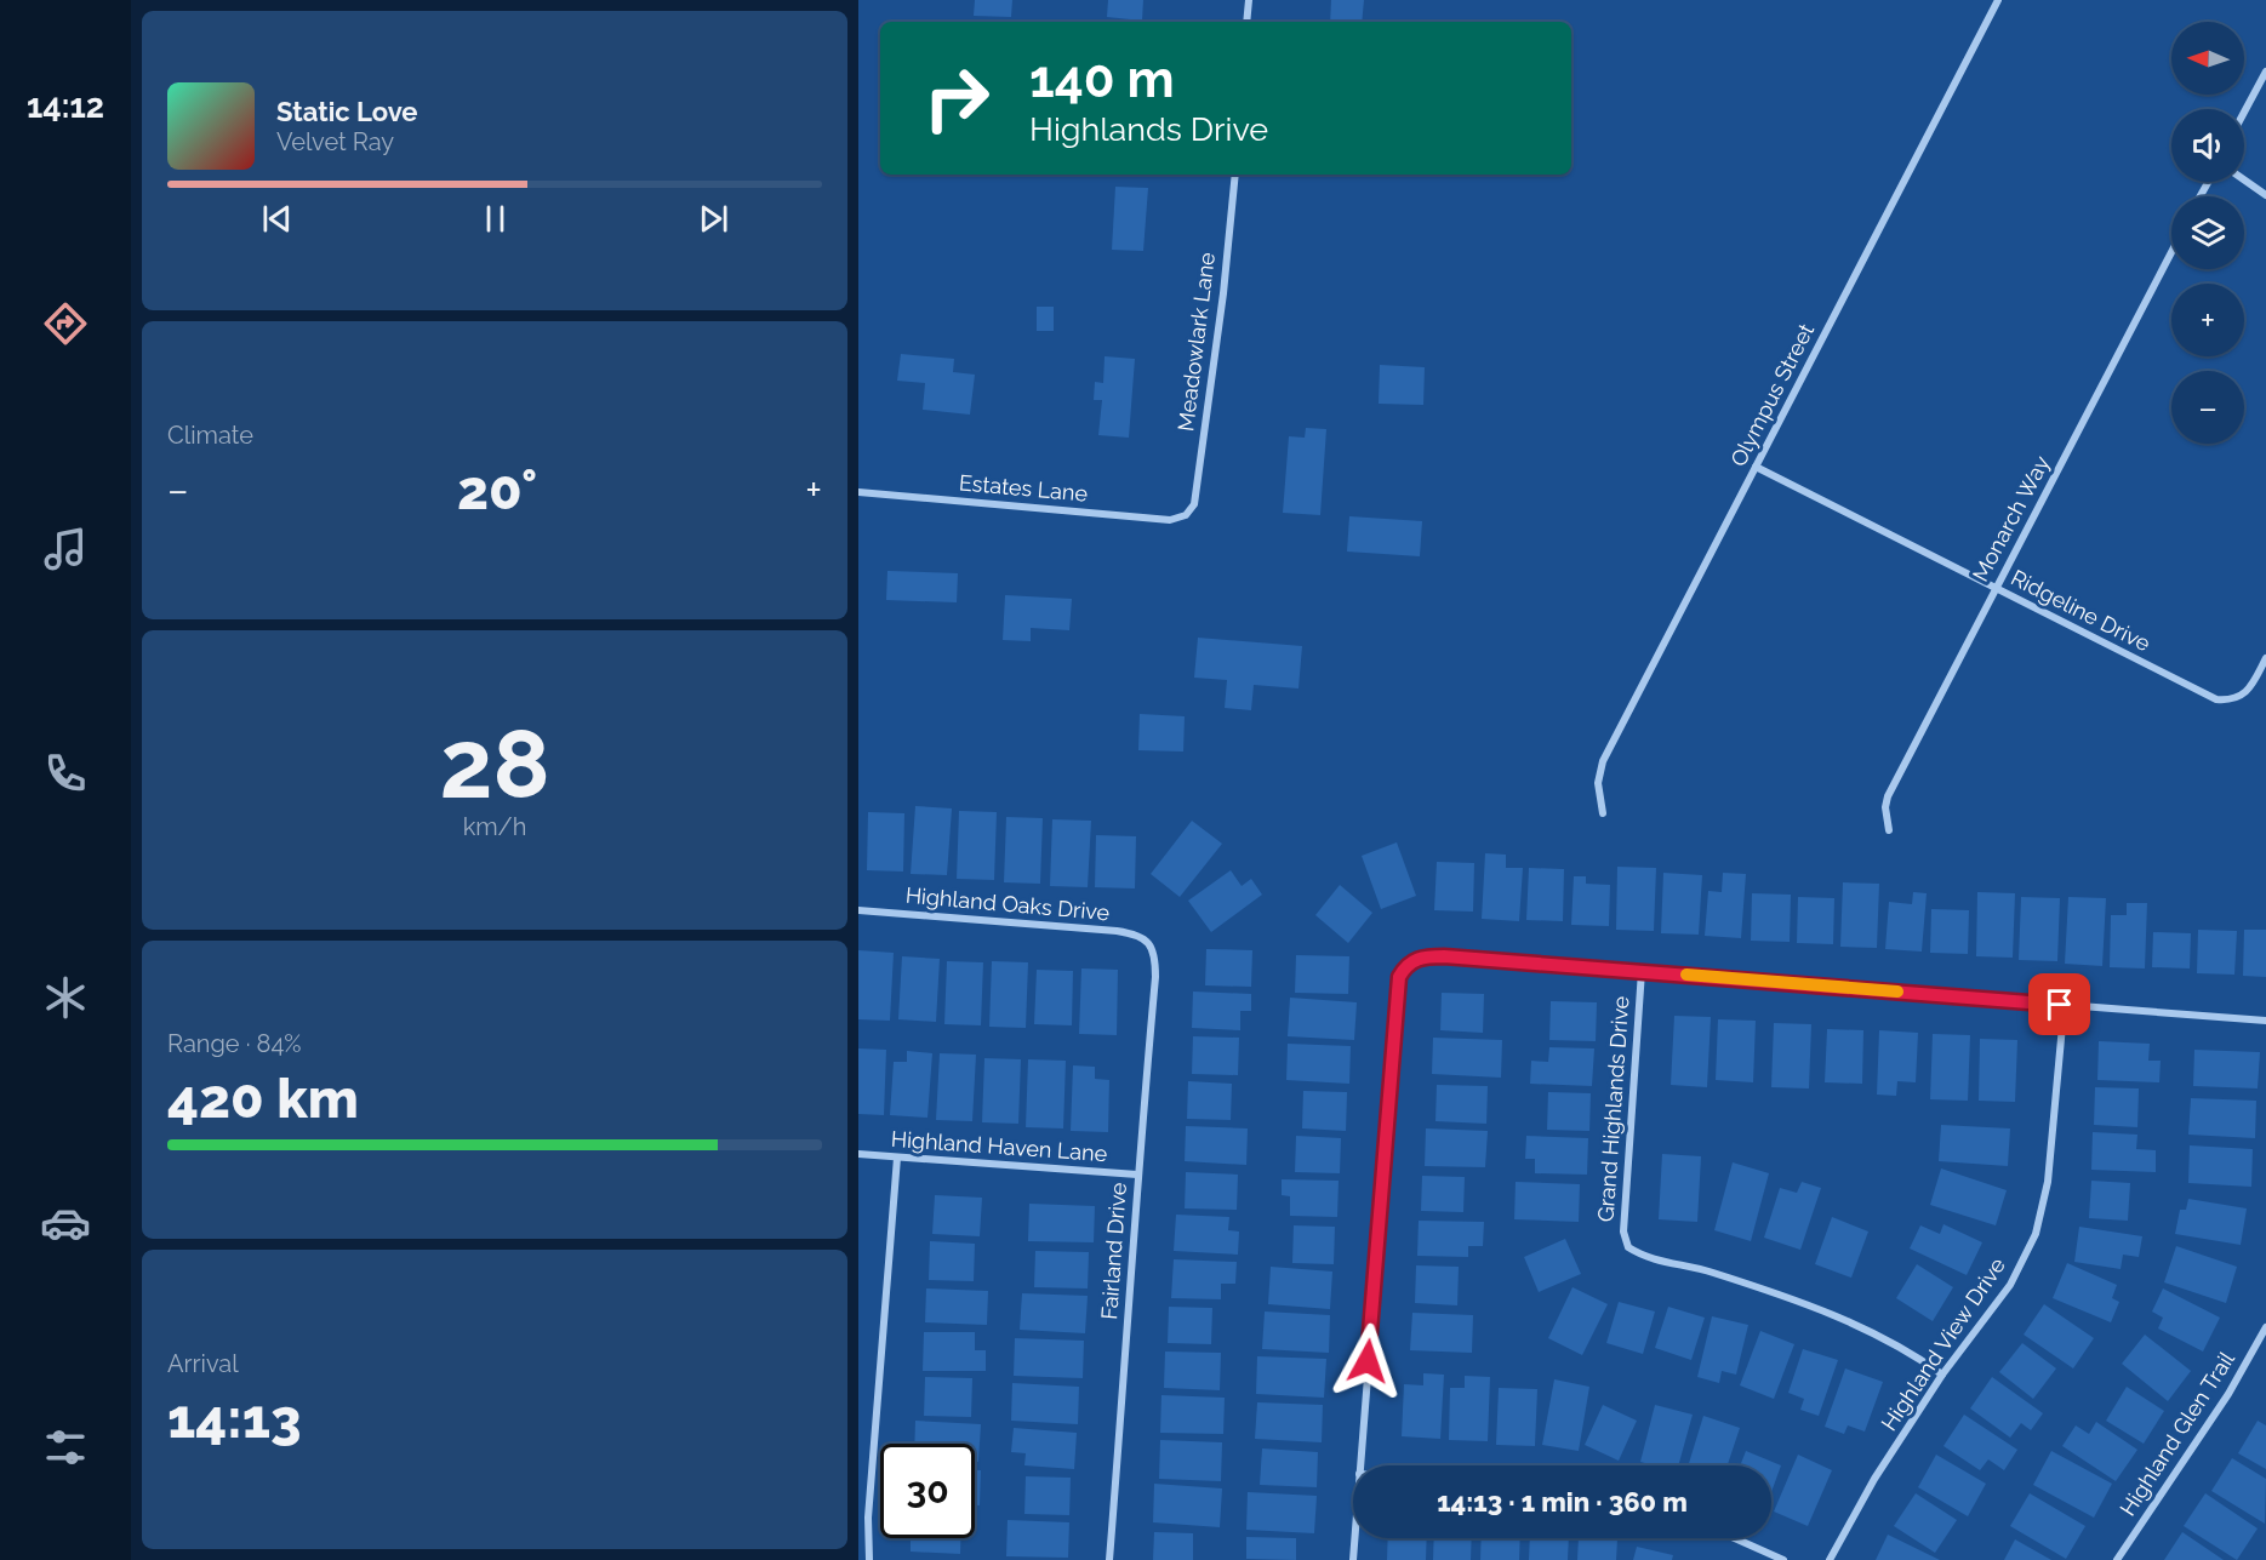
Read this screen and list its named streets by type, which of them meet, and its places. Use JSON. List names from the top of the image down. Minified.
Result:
{"streets":{"street":["Meadowlark Lane","Olympus Street","Estates Lane","Monarch Way","Ridgeline Drive","Highland Oaks Drive","Grand Highlands Drive","Highland Haven Lane","Fairland Drive","Highland View Drive","Highland Glen Trail"]},"crossings":[["Meadowlark Lane","Estates Lane"],["Olympus Street","Ridgeline Drive"],["Monarch Way","Ridgeline Drive"],["Highland Oaks Drive","Fairland Drive"],["Grand Highlands Drive","Highland View Drive"],["Highland Haven Lane","Fairland Drive"]],"north":"left","page":{"tabs":"14:12","map_buttons":["+","−"],"turn":["140 m","Highlands Drive"],"song":["Static Love","Velvet Ray"],"tile":["Climate",["28","km/h"],["Range · 84%","420 km"],["Arrival","14:13"]],"heat":["−","20°","+"],"limit":"30","trip":"14:13 · 1 min · 360 m"}}
